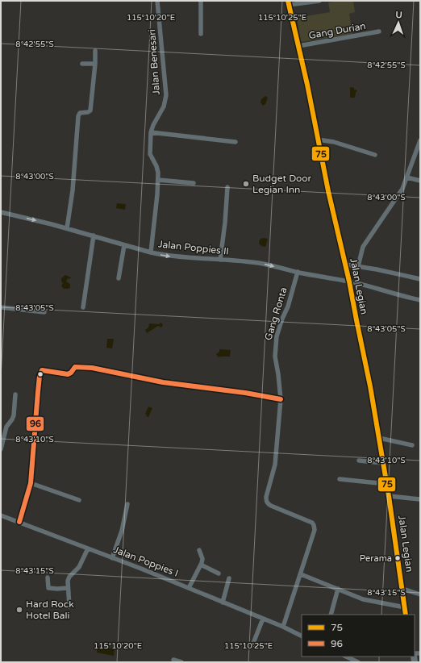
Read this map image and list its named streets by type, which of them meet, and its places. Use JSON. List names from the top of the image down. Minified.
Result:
{"streets":{"main road":["Jalan Legian"],"street":["Gang Durian","Jalan Benesari","Jalan Poppies II","Gang Ronta","Jalan Poppies I"]},"crossings":[["Gang Durian","Jalan Legian"],["Jalan Benesari","Jalan Poppies II"],["Jalan Poppies II","Jalan Legian"],["Jalan Poppies II","Gang Ronta"]],"one_way":["Jalan Poppies II"],"places":["Budget Door Legian Inn","Perama","Hard Rock Hotel Bali"],"lines":["transit line 75","transit line 96"],"legend":["75","96"],"north":"top","coordinates":["115°10'20\"E","115°10'25\"E","8°42'55\"S","8°43'00\"S","8°43'05\"S","8°43'10\"S","8°43'15\"S"]}
